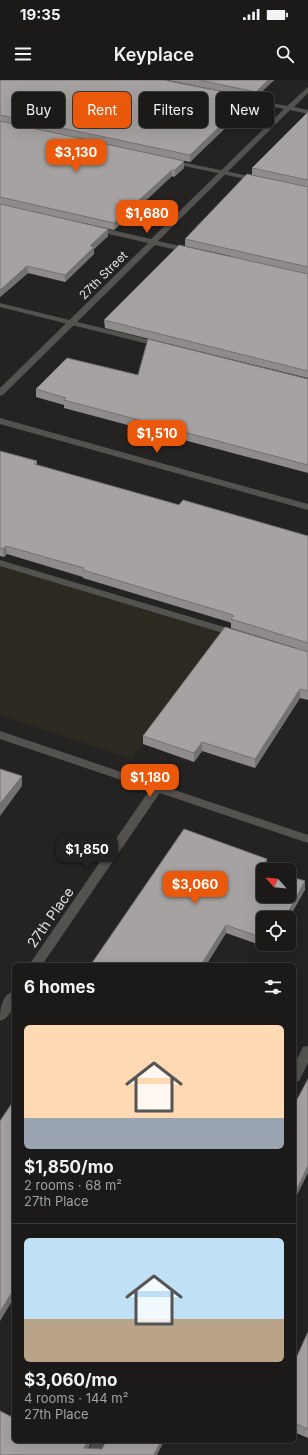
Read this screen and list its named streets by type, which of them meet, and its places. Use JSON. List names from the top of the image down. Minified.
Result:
{"streets":{"street":["27th Street","27th Place"]},"north":"top left","page":{"status":"19:35","header":"Keyplace","chip":["Buy","Rent","Filters","New"],"price":["$3,130","$1,680","$1,510","$1,180","$1,850","$3,060"],"heading":"6 homes","list":[{"name":"$1,850/mo","note":"2 rooms · 68 m² · 27th Place"},{"name":"$3,060/mo","note":"4 rooms · 144 m² · 27th Place"}]}}
